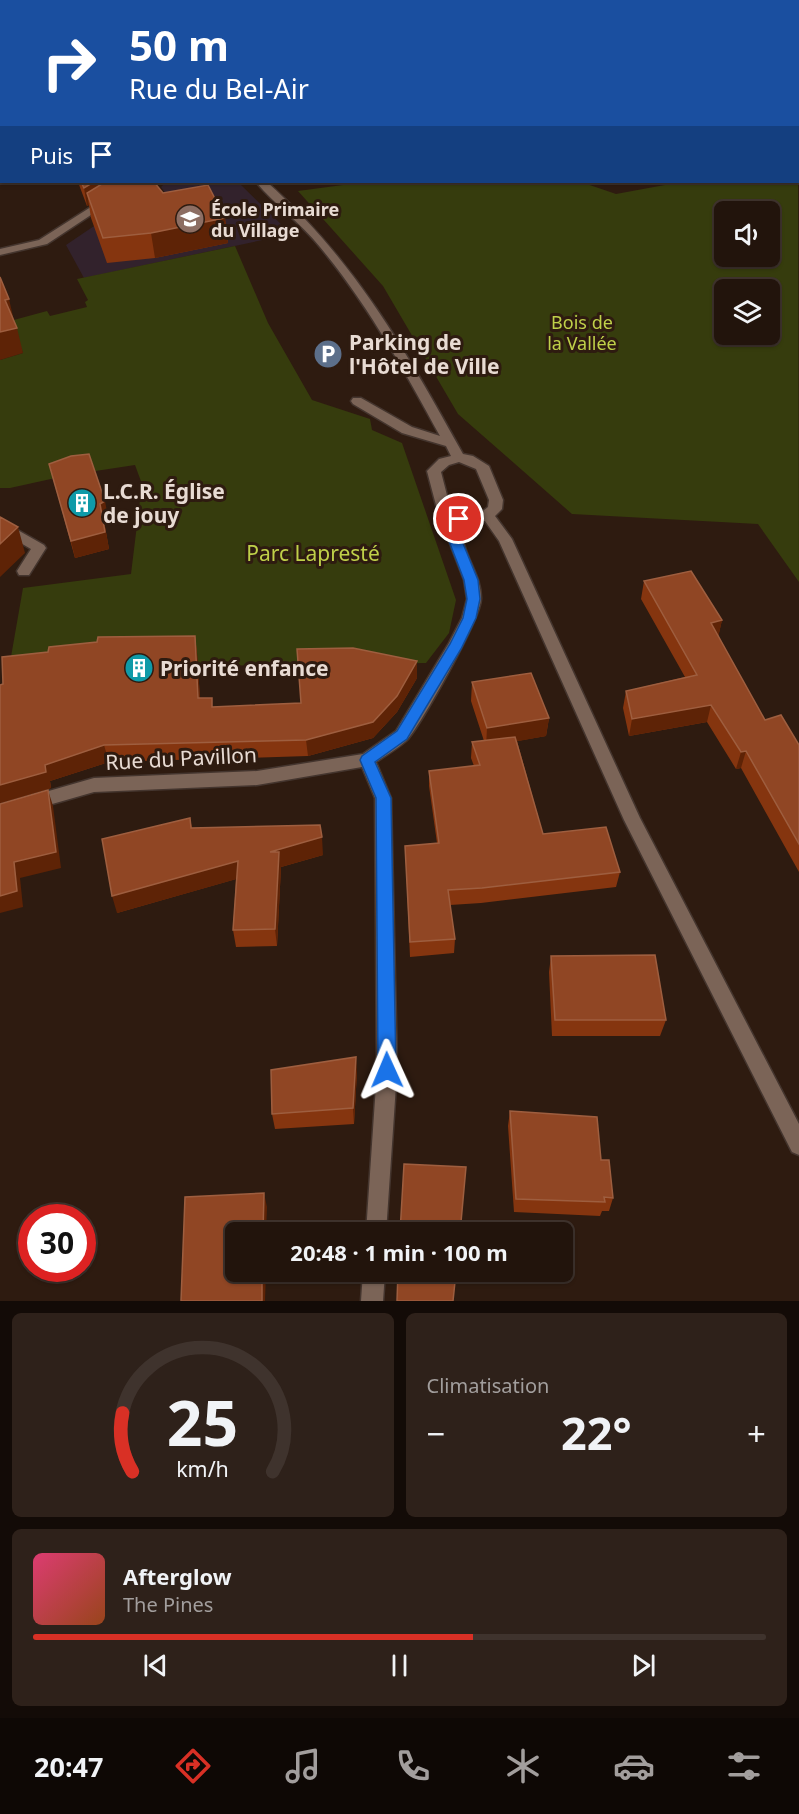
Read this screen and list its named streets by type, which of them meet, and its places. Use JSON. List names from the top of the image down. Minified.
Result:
{"streets":{"street":["Rue du Pavillon"]},"parks":["Bois de la Vallée","Parc Lapresté"],"places":{"school or university":["École Primaire du Village"],"parking":["Parking de l'Hôtel de Ville"],"building":["L.C.R. Église de jouy","Priorité enfance"]},"page":{"turn":["50 m","Rue du Bel-Air"],"then":"Puis","limit":"30","trip":"20:48 · 1 min · 100 m","tile":"Climatisation","heat":["−","22°","+"],"song":["Afterglow","The Pines"],"tabs":"20:47","gauge":["25","km/h"]}}
